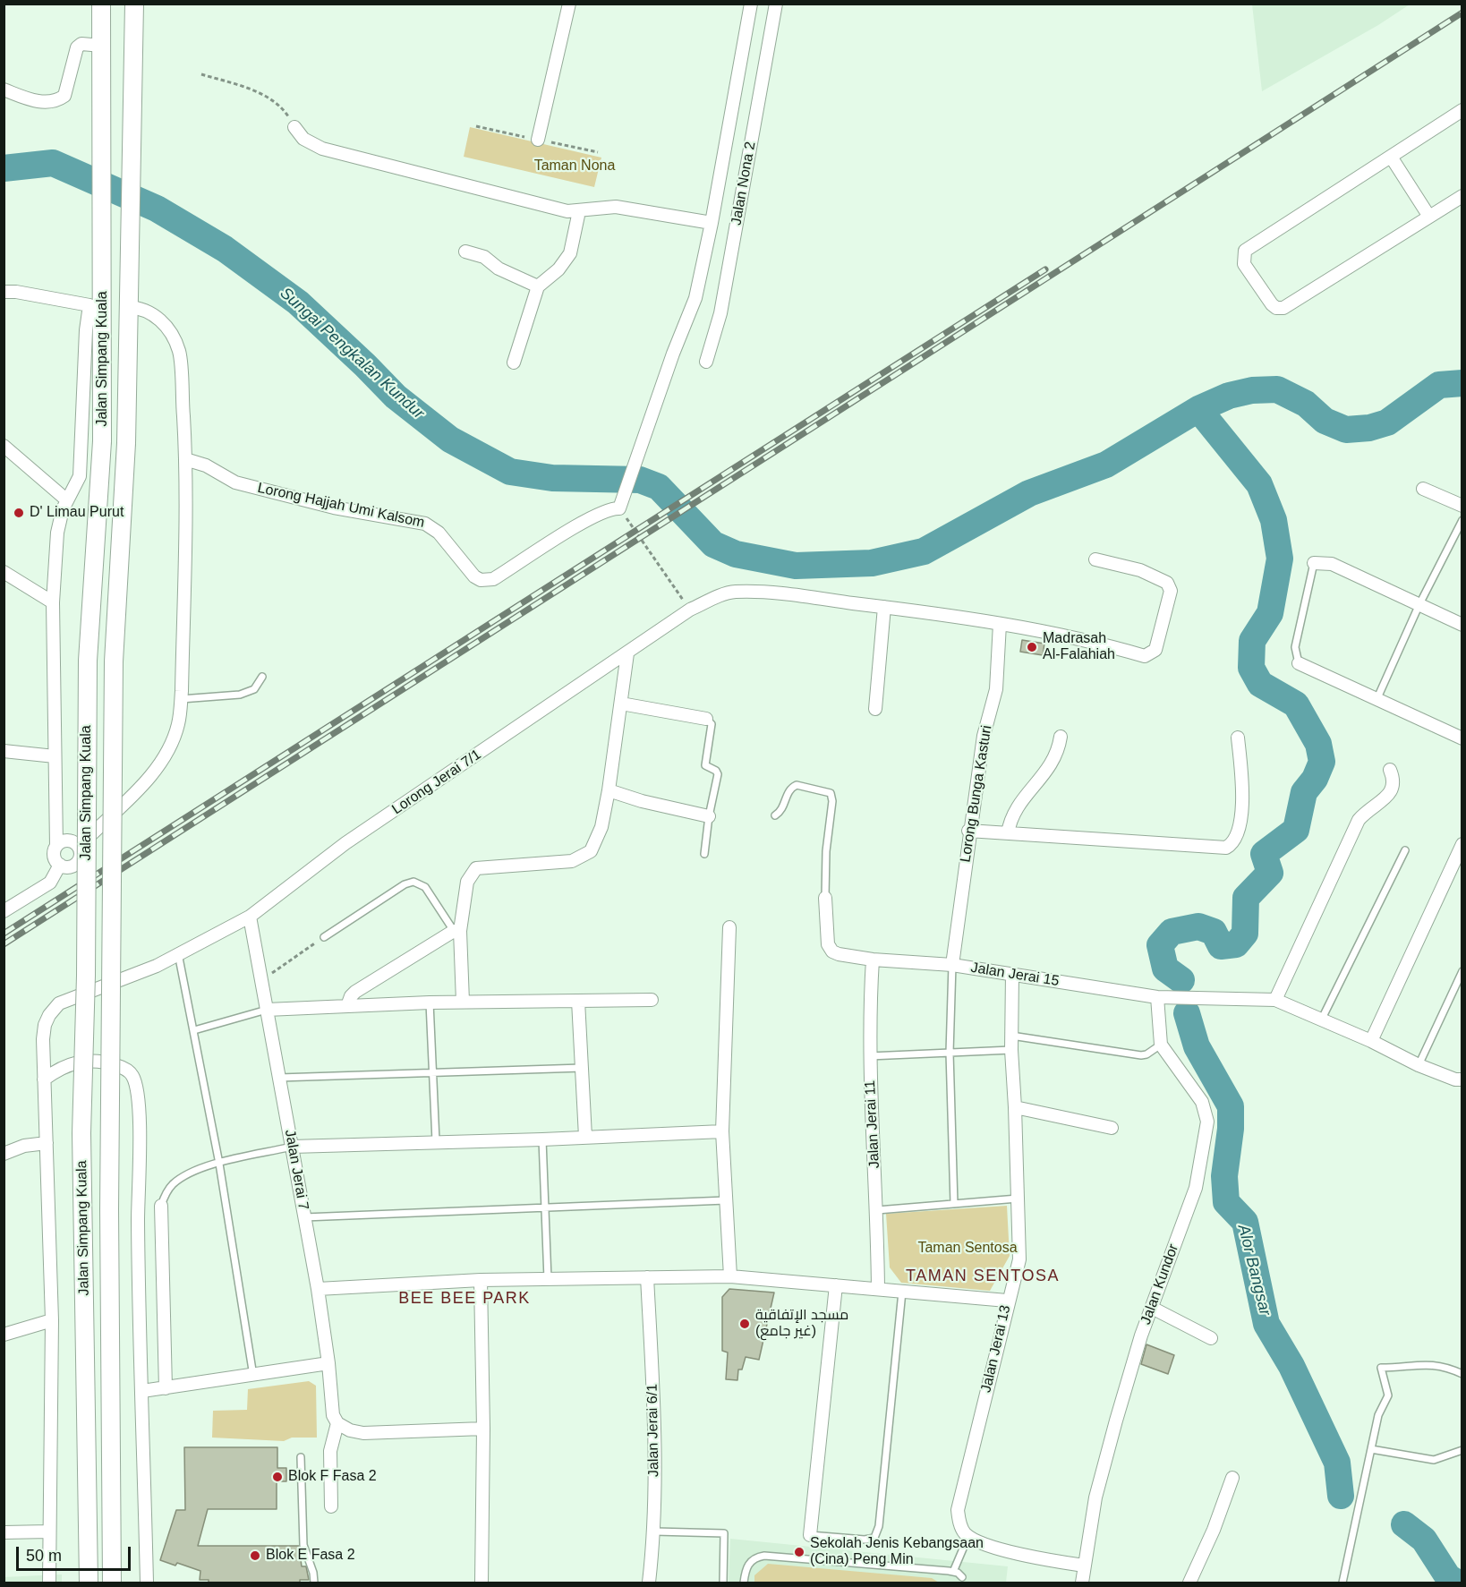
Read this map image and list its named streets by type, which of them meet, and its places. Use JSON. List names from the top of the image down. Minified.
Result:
{"streets":{"main road":["Jalan Simpang Kuala"],"street":["Jalan Nona 2","Lorong Hajjah Umi Kalsom","Lorong Jerai 7/1","Lorong Bunga Kasturi","Jalan Jerai 15","Jalan Jerai 11","Jalan Jerai 7","Jalan Kundor","Jalan Jerai 13","Jalan Jerai 6/1"]},"crossings":[["Lorong Jerai 7/1","Lorong Bunga Kasturi"],["Lorong Jerai 7/1","Jalan Jerai 7"],["Lorong Bunga Kasturi","Jalan Jerai 15"],["Jalan Jerai 15","Jalan Jerai 11"],["Jalan Jerai 15","Jalan Jerai 13"]],"districts":["TAMAN SENTOSA","BEE BEE PARK"],"water":["Sungai Pengkalan Kundur","Alor Bangsar"],"parks":["Taman Nona","Taman Sentosa"],"places":["D' Limau Purut","Madrasah Al-Falahiah","مسجد الإتفاقية (غير جامع)","Blok F Fasa 2","Sekolah Jenis Kebangsaan (Cina) Peng Min","Blok E Fasa 2"],"scale_bar":"50 m"}
